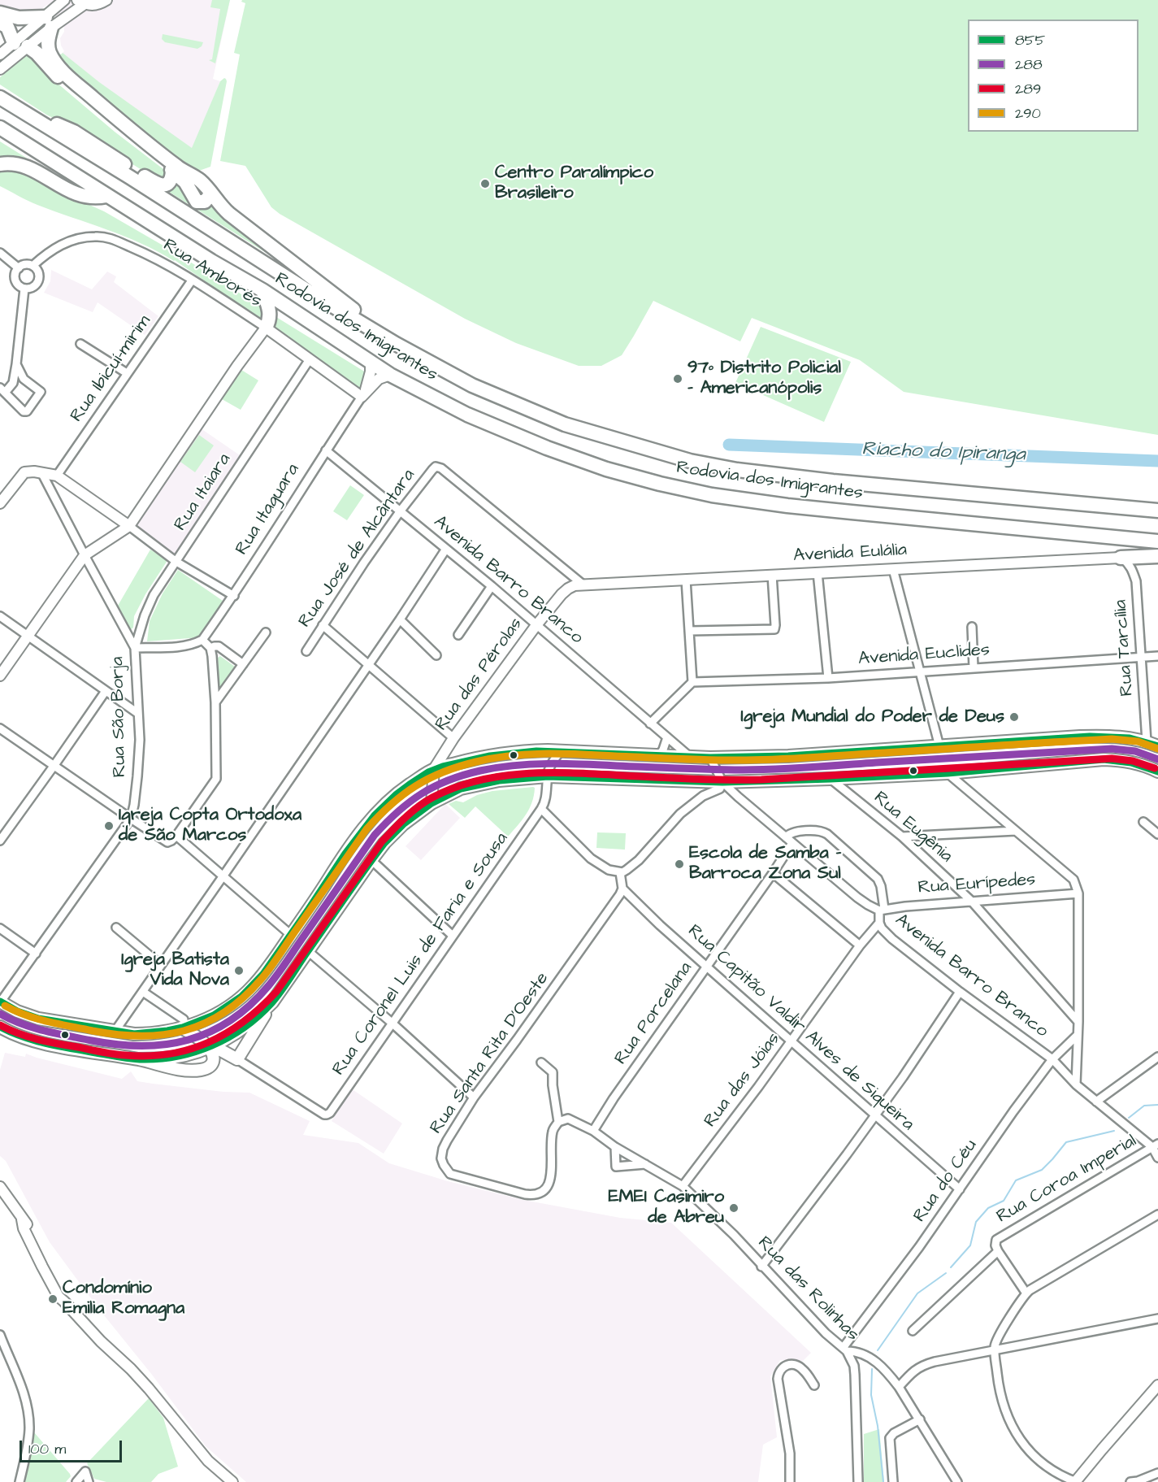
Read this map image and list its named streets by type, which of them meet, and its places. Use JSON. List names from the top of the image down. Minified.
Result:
{"streets":{"highway":["Rodovia dos Imigrantes"],"street":["Rua Amborés","Rua Ibicuí-mirim","Rua Itaiara","Rua Itaguara","Rua José de Alcântara","Avenida Eulália","Avenida Barro Branco","Rua Tarcília","Avenida Euclides","Rua das Pérolas","Rua São Borja","Rua Eugênia","Rua Eurípedes","Rua Coronel Luis de Faria e Sousa","Rua Porcelana","Rua Capitão Valdir Alves de Siqueira","Rua Santa Rita D'Oeste","Rua das Jóias","Rua Coroa Imperial","Rua do Céu","Rua das Rolinhas"]},"crossings":[["Rua Amborés","Rua Ibicuí-mirim"],["Rua Amborés","Rua Itaiara"],["Rua Amborés","Rua Itaguara"],["Rodovia dos Imigrantes","Rua Itaguara"],["Rua Ibicuí-mirim","Rua São Borja"],["Rua Itaiara","Rua São Borja"],["Rua Itaguara","Avenida Barro Branco"],["Rua José de Alcântara","Avenida Eulália"],["Rua José de Alcântara","Avenida Barro Branco"],["Rua José de Alcântara","Rua das Pérolas"],["Avenida Eulália","Rua Tarcília"],["Avenida Eulália","Rua das Pérolas"],["Avenida Barro Branco","Rua das Pérolas"],["Avenida Barro Branco","Rua Eurípedes"],["Avenida Barro Branco","Rua Porcelana"],["Avenida Barro Branco","Rua das Jóias"],["Avenida Barro Branco","Rua do Céu"],["Rua Tarcília","Avenida Euclides"],["Rua Eugênia","Rua Eurípedes"],["Rua Porcelana","Rua Capitão Valdir Alves de Siqueira"],["Rua Porcelana","Rua das Rolinhas"],["Rua Capitão Valdir Alves de Siqueira","Rua Santa Rita D'Oeste"],["Rua Capitão Valdir Alves de Siqueira","Rua das Jóias"],["Rua Capitão Valdir Alves de Siqueira","Rua do Céu"],["Rua Santa Rita D'Oeste","Rua das Rolinhas"],["Rua das Jóias","Rua das Rolinhas"],["Rua do Céu","Rua das Rolinhas"]],"water":["Riacho do Ipiranga"],"places":["Centro Paralímpico Brasileiro","97º Distrito Policial - Americanópolis","Igreja Mundial do Poder de Deus","Igreja Copta Ortodoxa de São Marcos","Escola de Samba - Barroca Zona Sul","Igreja Batista Vida Nova","EMEI Casimiro de Abreu","Condomínio Emilia Romagna"],"lines":["transit line 855","transit line 290","transit line 288","transit line 289"],"legend":["855","288","289","290"],"scale_bar":"100 m"}
